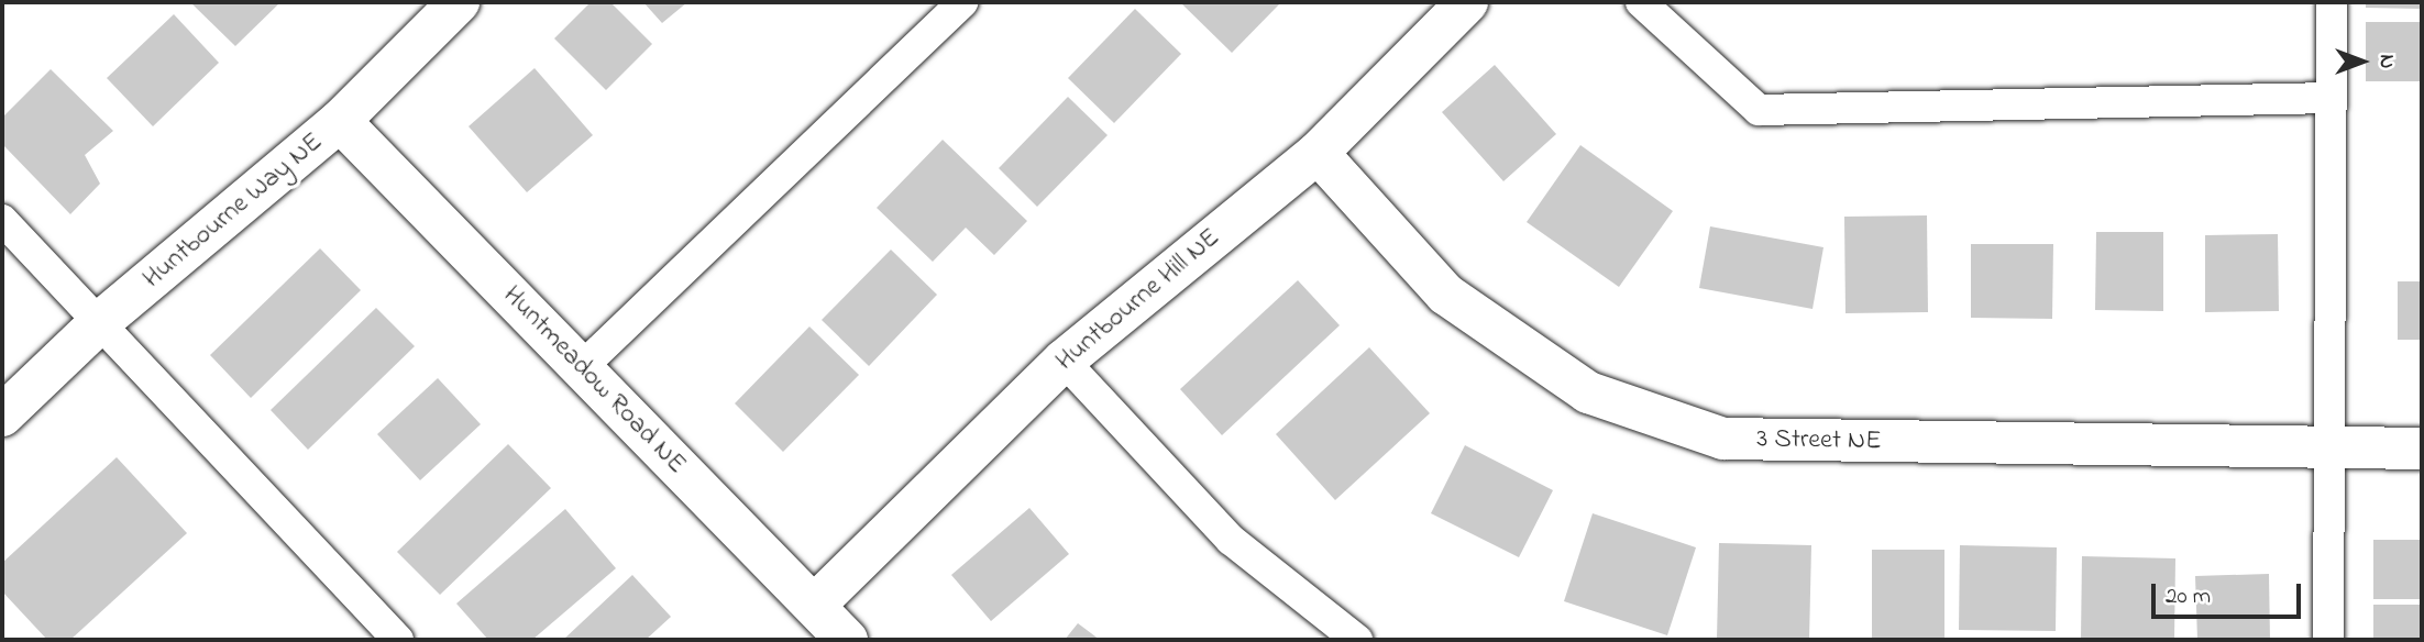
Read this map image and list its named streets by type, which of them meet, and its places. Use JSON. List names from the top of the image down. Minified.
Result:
{"streets":{"street":["Huntbourne Way NE","Huntbourne Hill NE","Huntmeadow Road NE","3 Street NE"]},"crossings":[["Huntbourne Way NE","Huntmeadow Road NE"],["Huntbourne Hill NE","Huntmeadow Road NE"],["Huntbourne Hill NE","3 Street NE"]],"scale_bar":"20 m","north":"right"}
